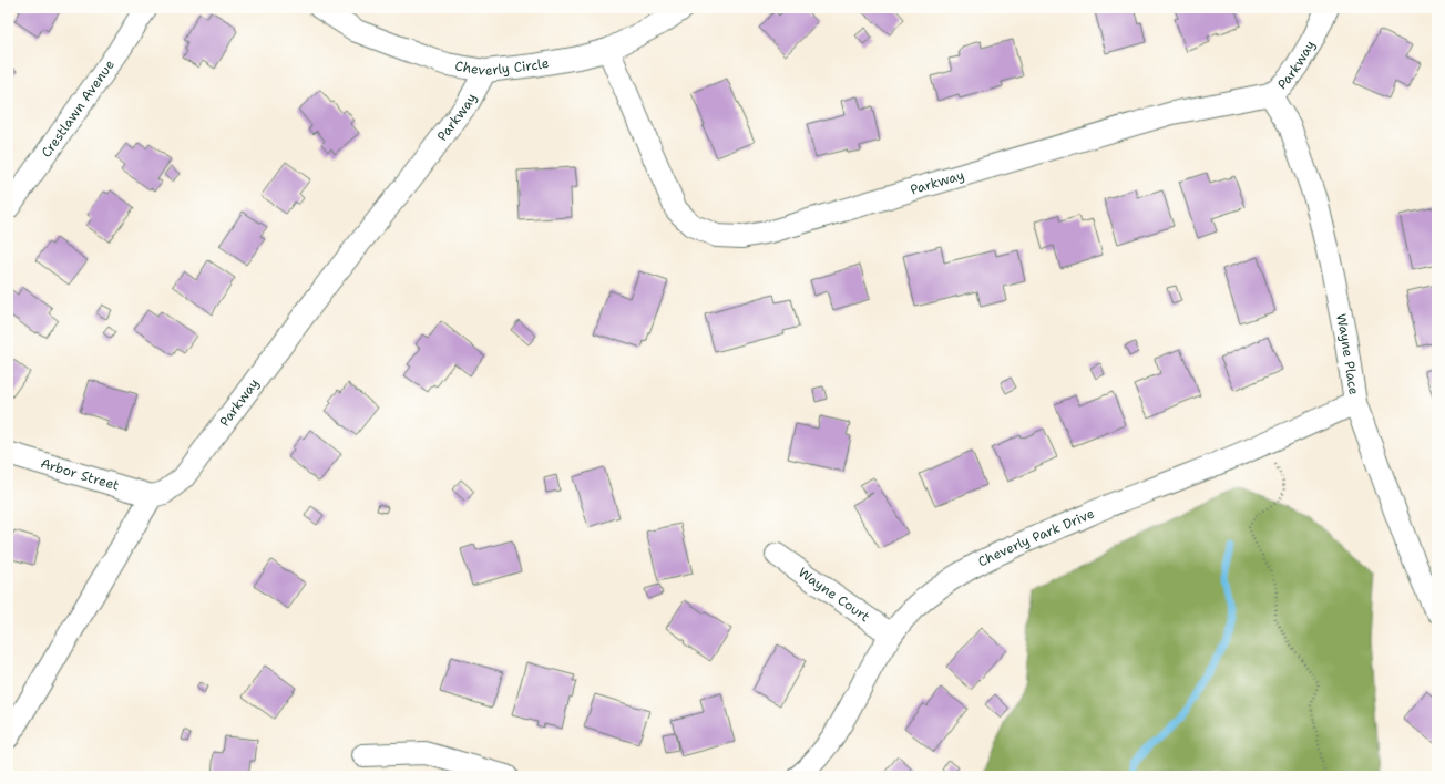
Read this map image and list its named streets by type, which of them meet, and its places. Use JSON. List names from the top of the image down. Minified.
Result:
{"streets":{"street":["Cheverly Circle","Parkway","Crestlawn Avenue","Wayne Place","Arbor Street","Cheverly Park Drive","Wayne Court"]},"crossings":[["Cheverly Circle","Parkway"],["Parkway","Wayne Place"],["Parkway","Arbor Street"],["Wayne Place","Cheverly Park Drive"],["Cheverly Park Drive","Wayne Court"]]}
